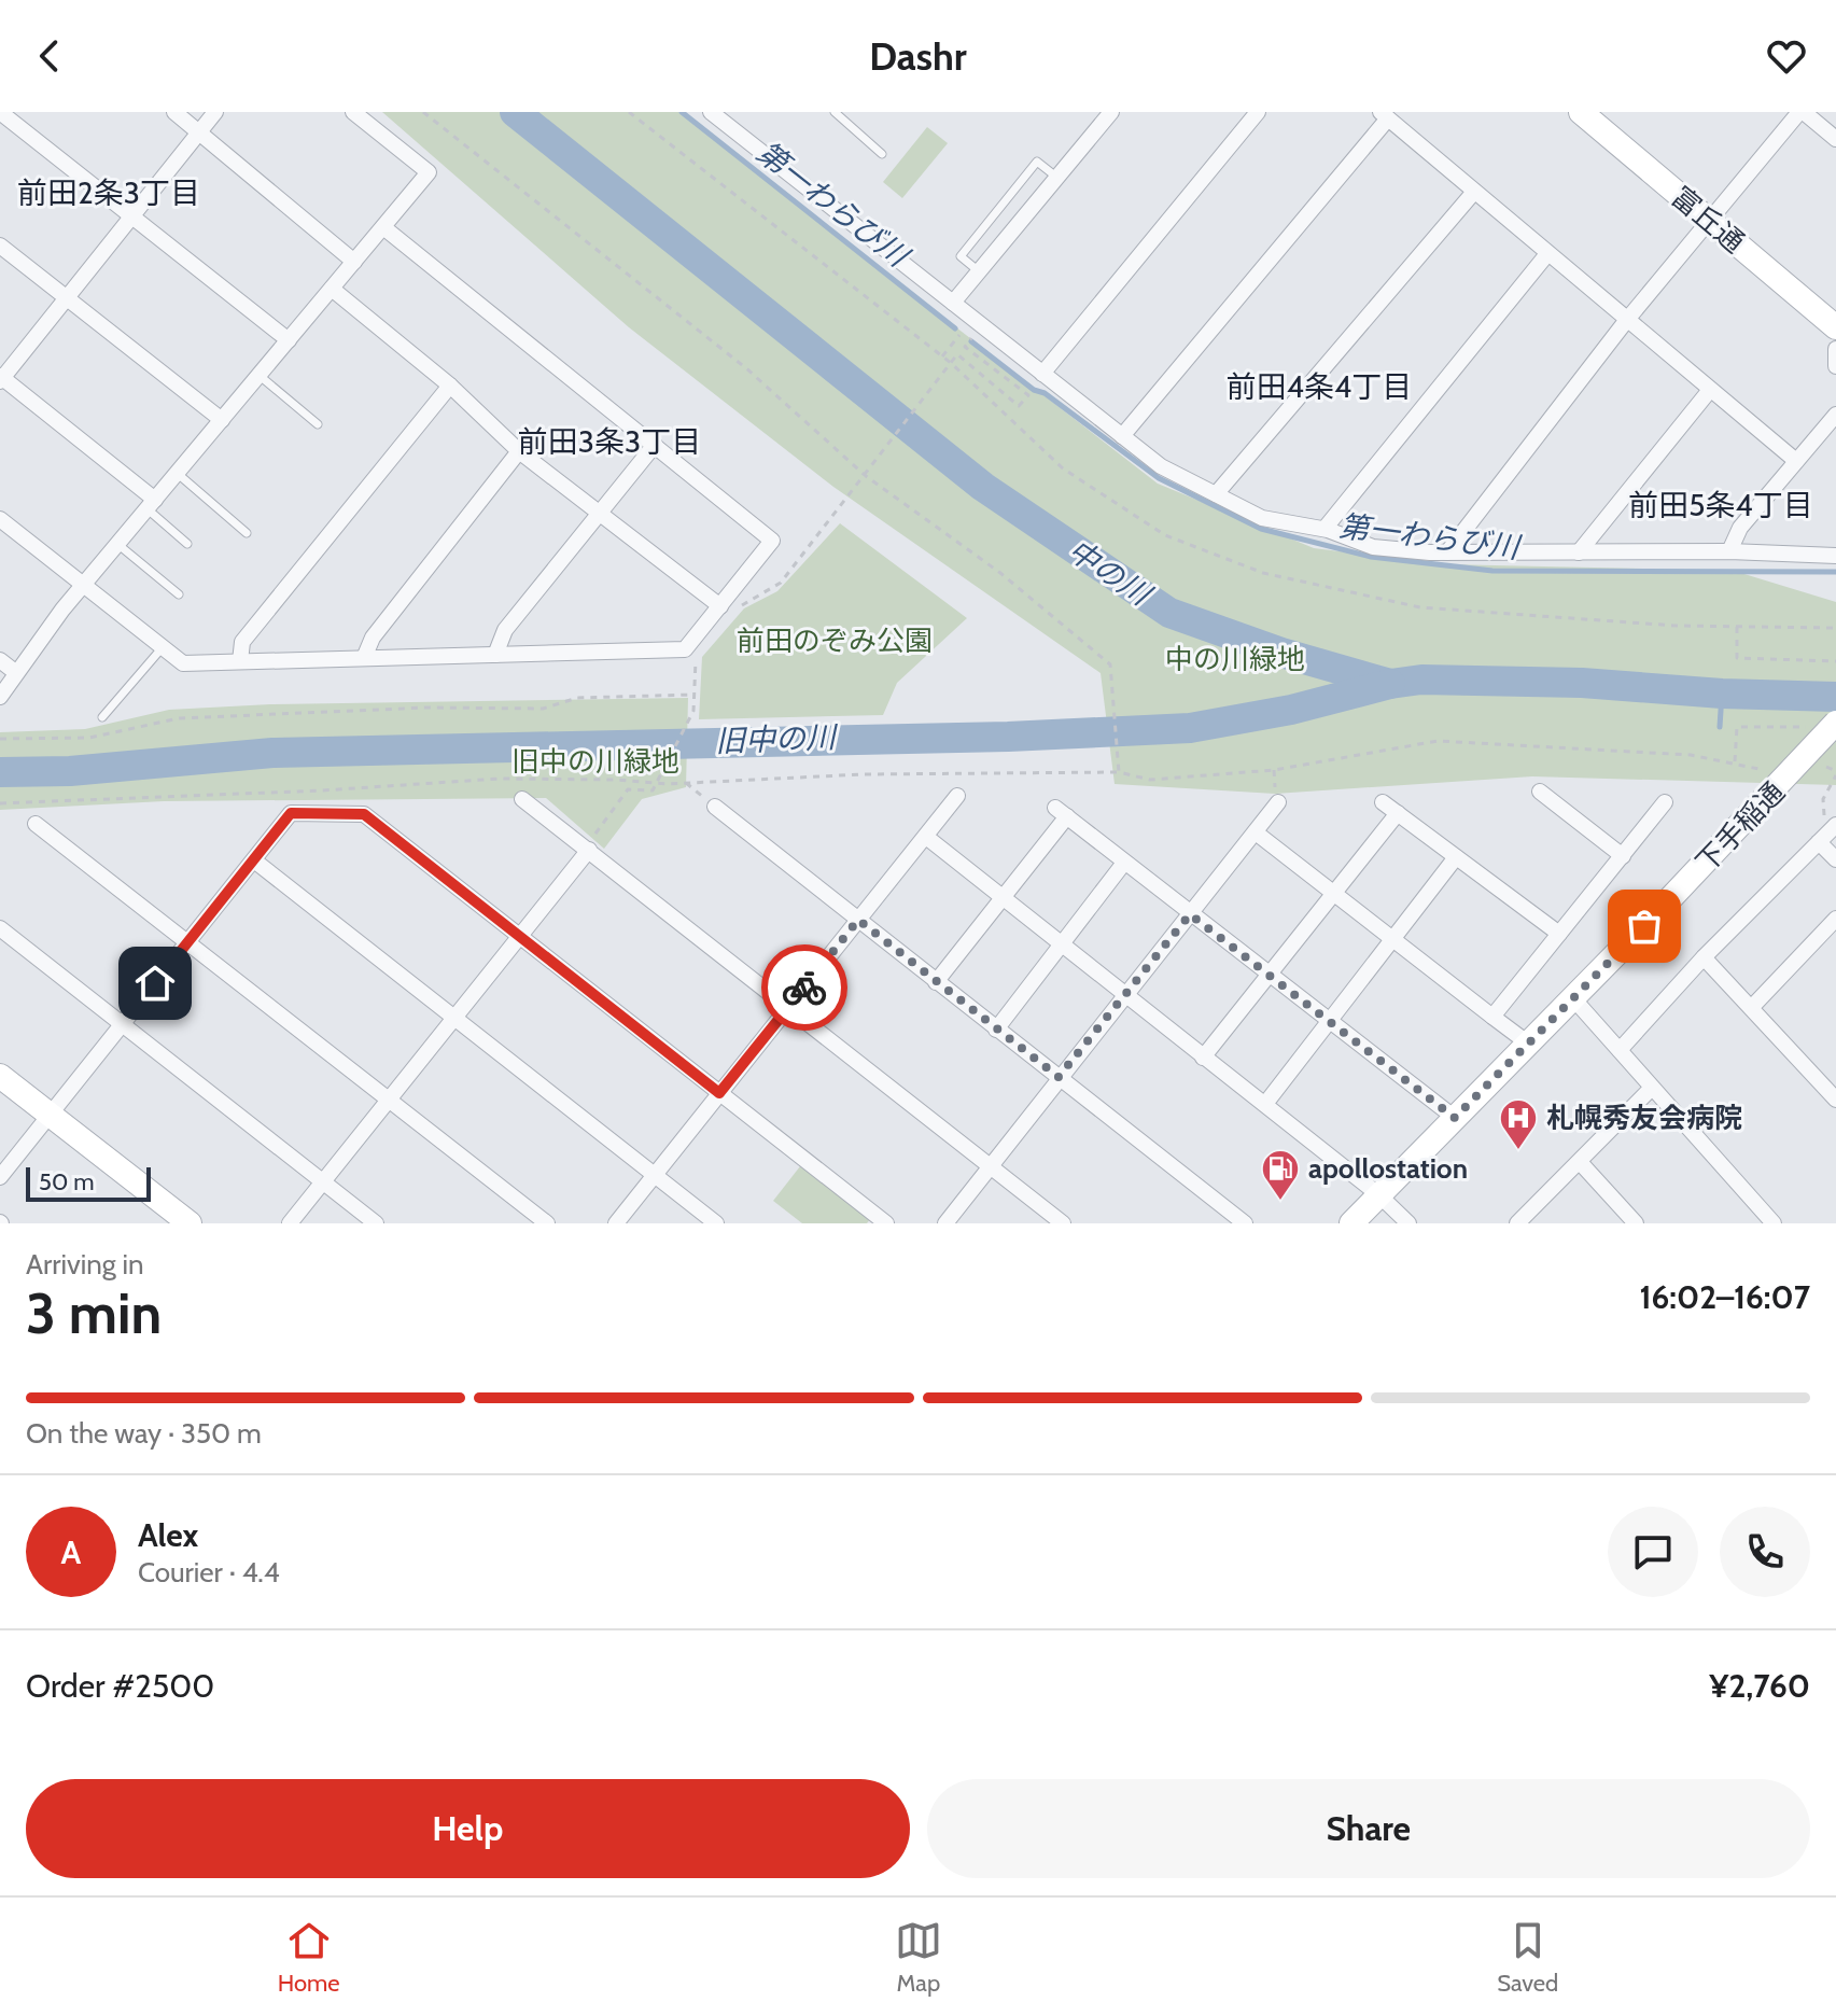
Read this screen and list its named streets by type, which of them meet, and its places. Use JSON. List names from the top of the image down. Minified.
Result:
{"streets":{"main road":["富丘通","下手稲通"]},"districts":["前田2条3丁目","前田4条4丁目","前田3条3丁目","前田5条4丁目"],"water":["第一わらび川","中の川","旧中の川"],"parks":["前田のぞみ公園","中の川緑地","旧中の川緑地"],"places":{"hospital":["札幌秀友会病院"],"fuel station":["apollostation"]},"scale_bar":"50 m","page":{"header":"Dashr","scale":"50 m","heading":["3 min","Arriving in","16:02–16:07"],"panel":["Alex","Courier · 4.4","Order #2500","¥2,760"],"bar":"On the way · 350 m","round":"A","buttons":["Help","Share"],"tabs":["Home","Map","Saved"]}}
